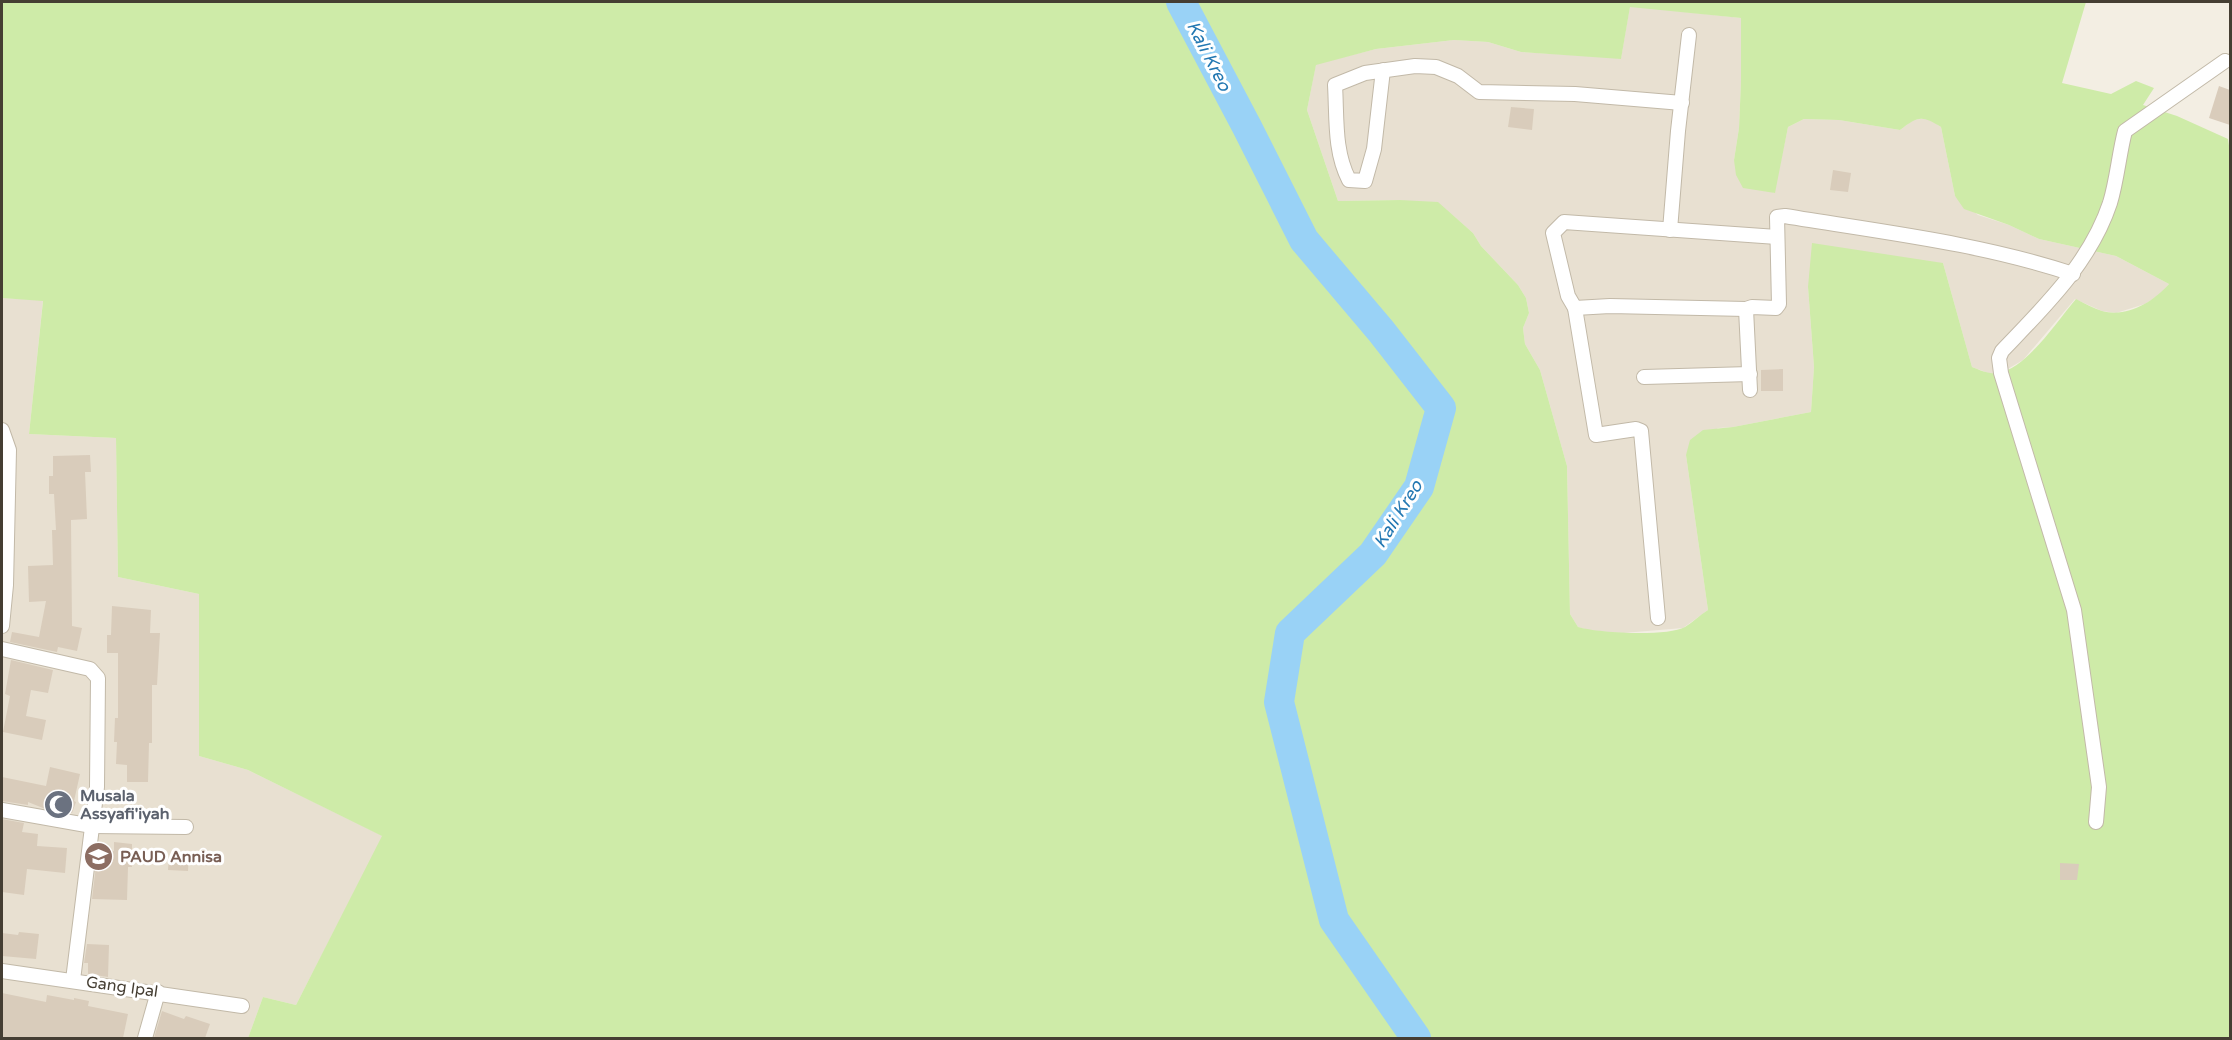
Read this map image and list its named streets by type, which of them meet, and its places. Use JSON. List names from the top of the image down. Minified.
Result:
{"streets":{"street":["Gang Ipal"]},"water":["Kali Kreo"],"places":{"mosque":["Musala Assyafi'iyah"],"school or university":["PAUD Annisa"]}}
